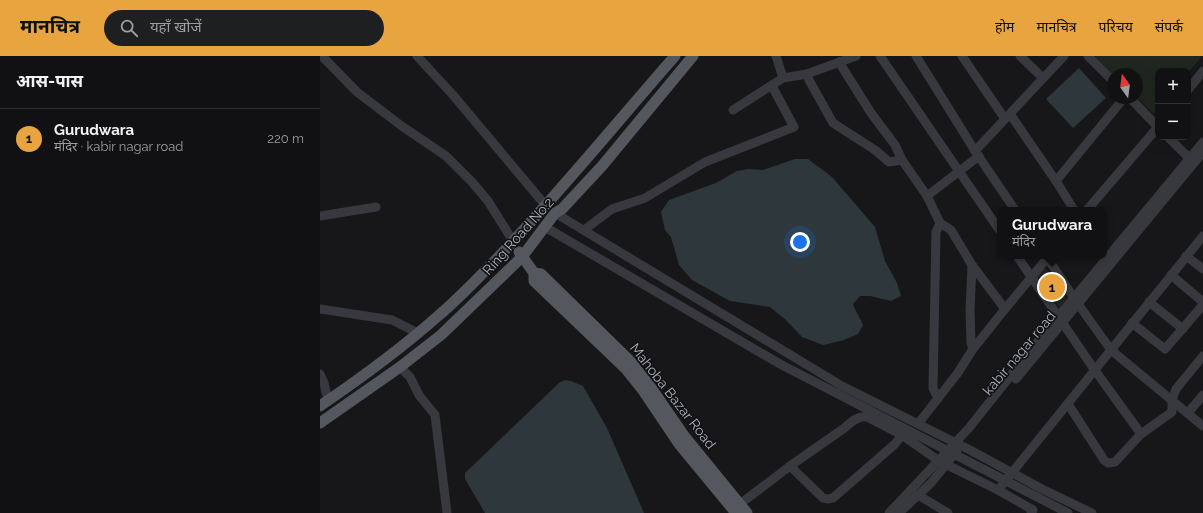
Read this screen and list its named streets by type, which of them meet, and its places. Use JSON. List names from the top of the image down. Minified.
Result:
{"streets":{"main road":["Ring Road No.2","Mahoba Bazar Road"],"street":["kabir nagar road"]},"crossings":[["Ring Road No.2","Mahoba Bazar Road"]],"north":"top","page":{"header":"मानचित्र","search":"यहाँ खोजें","nav":["होम","मानचित्र","परिचय","संपर्क"],"heading":"आस-पास","map_buttons":["+","−"],"list":[{"mark":"1","name":"Gurudwara","note":"मंदिर · kabir nagar road","value":"220 m"}],"popup":["Gurudwara","मंदिर"],"pins":"1"}}
